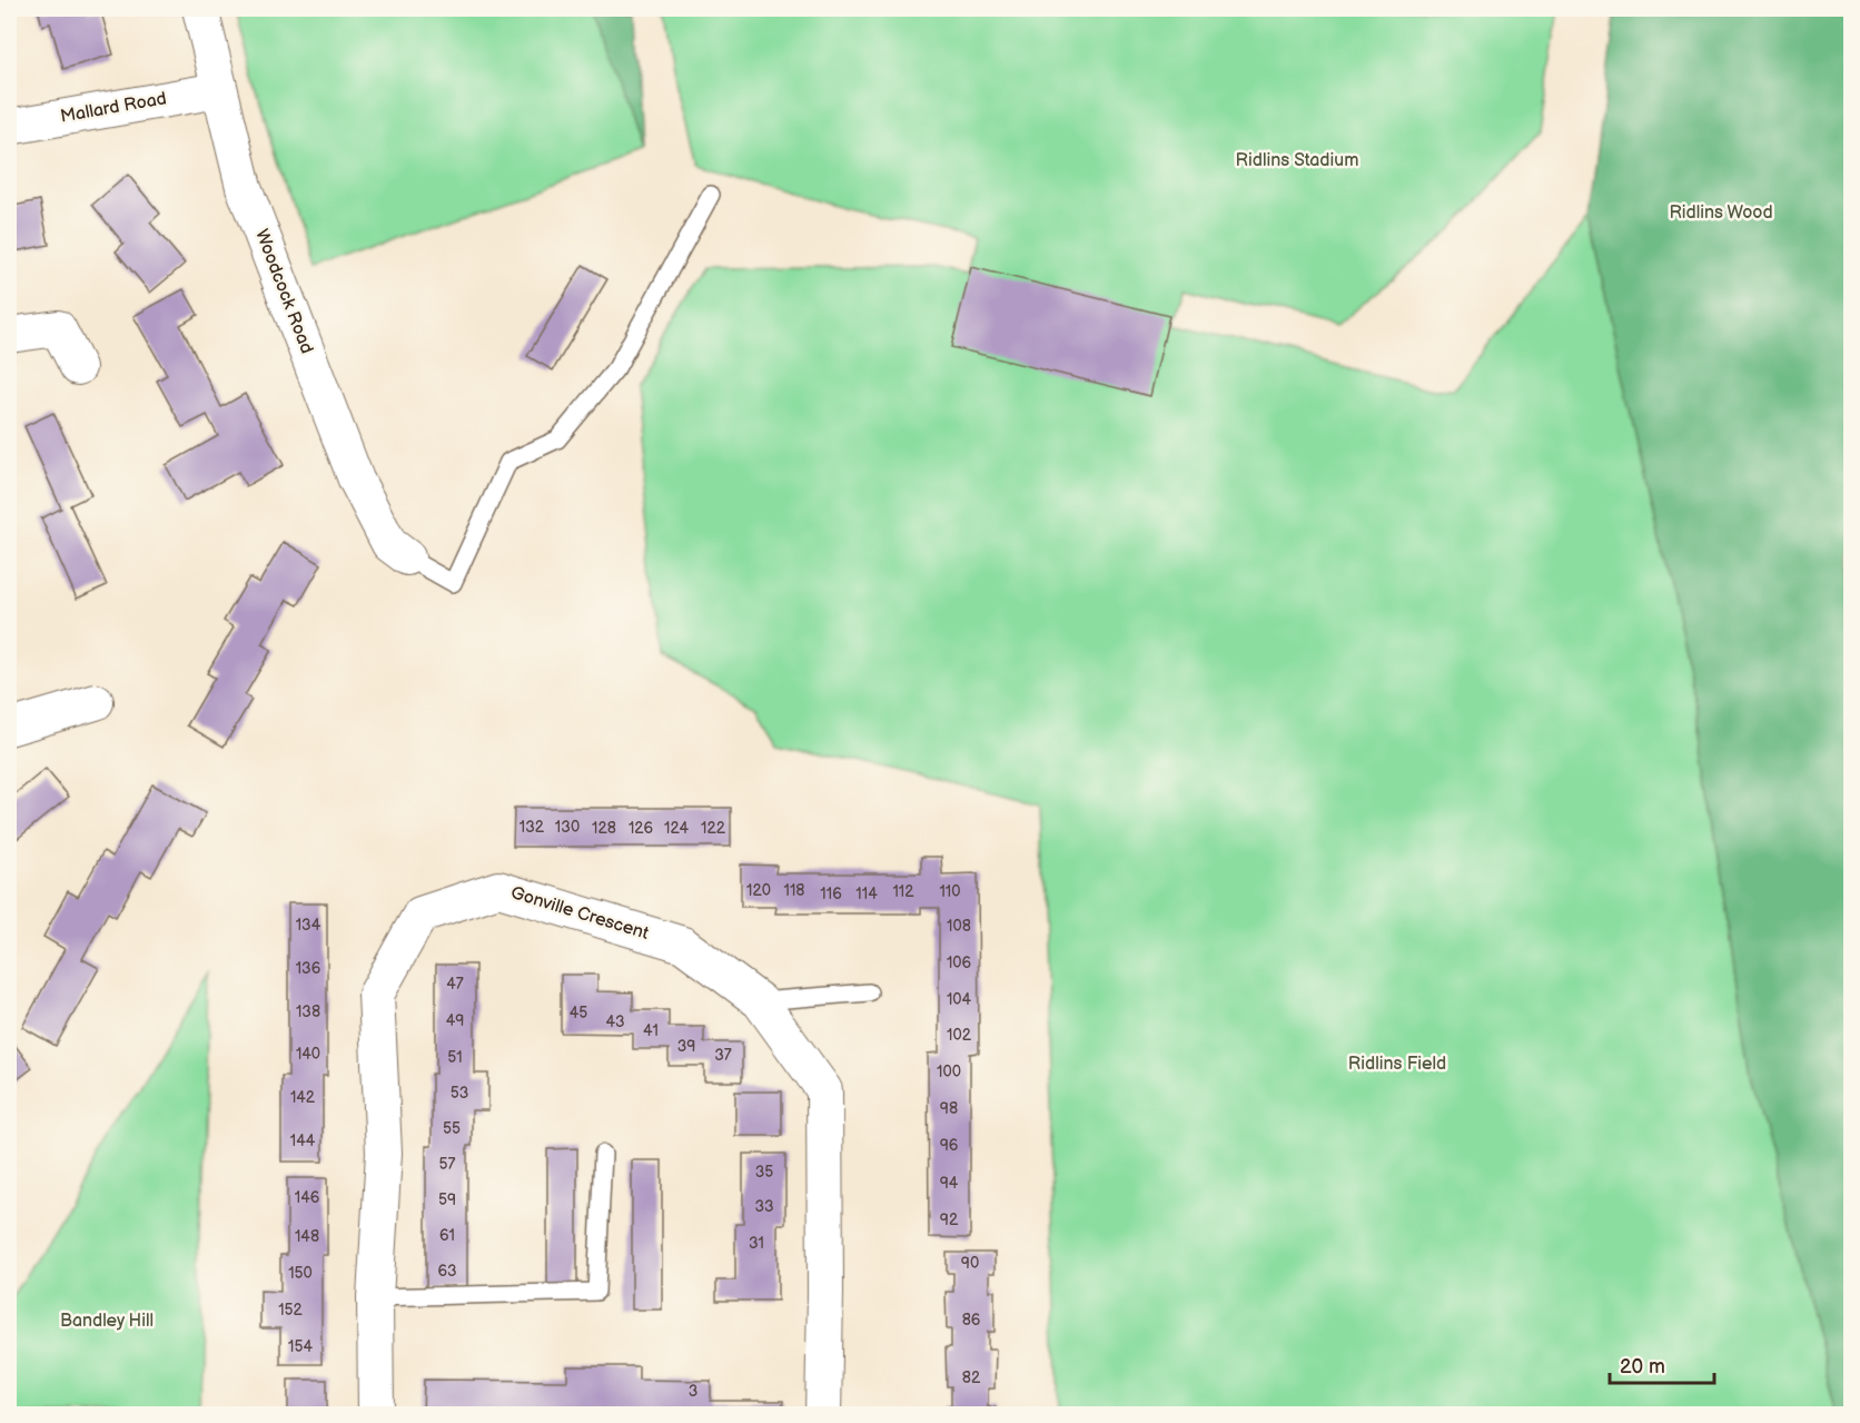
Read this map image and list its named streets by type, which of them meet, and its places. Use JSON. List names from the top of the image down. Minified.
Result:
{"streets":{"street":["Mallard Road","Woodcock Road","Gonville Crescent"]},"crossings":[["Mallard Road","Woodcock Road"]],"parks":["Ridlins Stadium","Ridlins Wood","Ridlins Field","Bandley Hill"],"house_numbers":["132","130","128","126","124","122","120","118","112","110","116","114","134","108","106","136","47","104","138","45","49","43","41","102","39","140","37","51","100","53","142","98","55","144","96","57","35","94","146","59","33","92","61","148","31","90","63","150","152","86","154","82","3"],"scale_bar":"20 m"}
